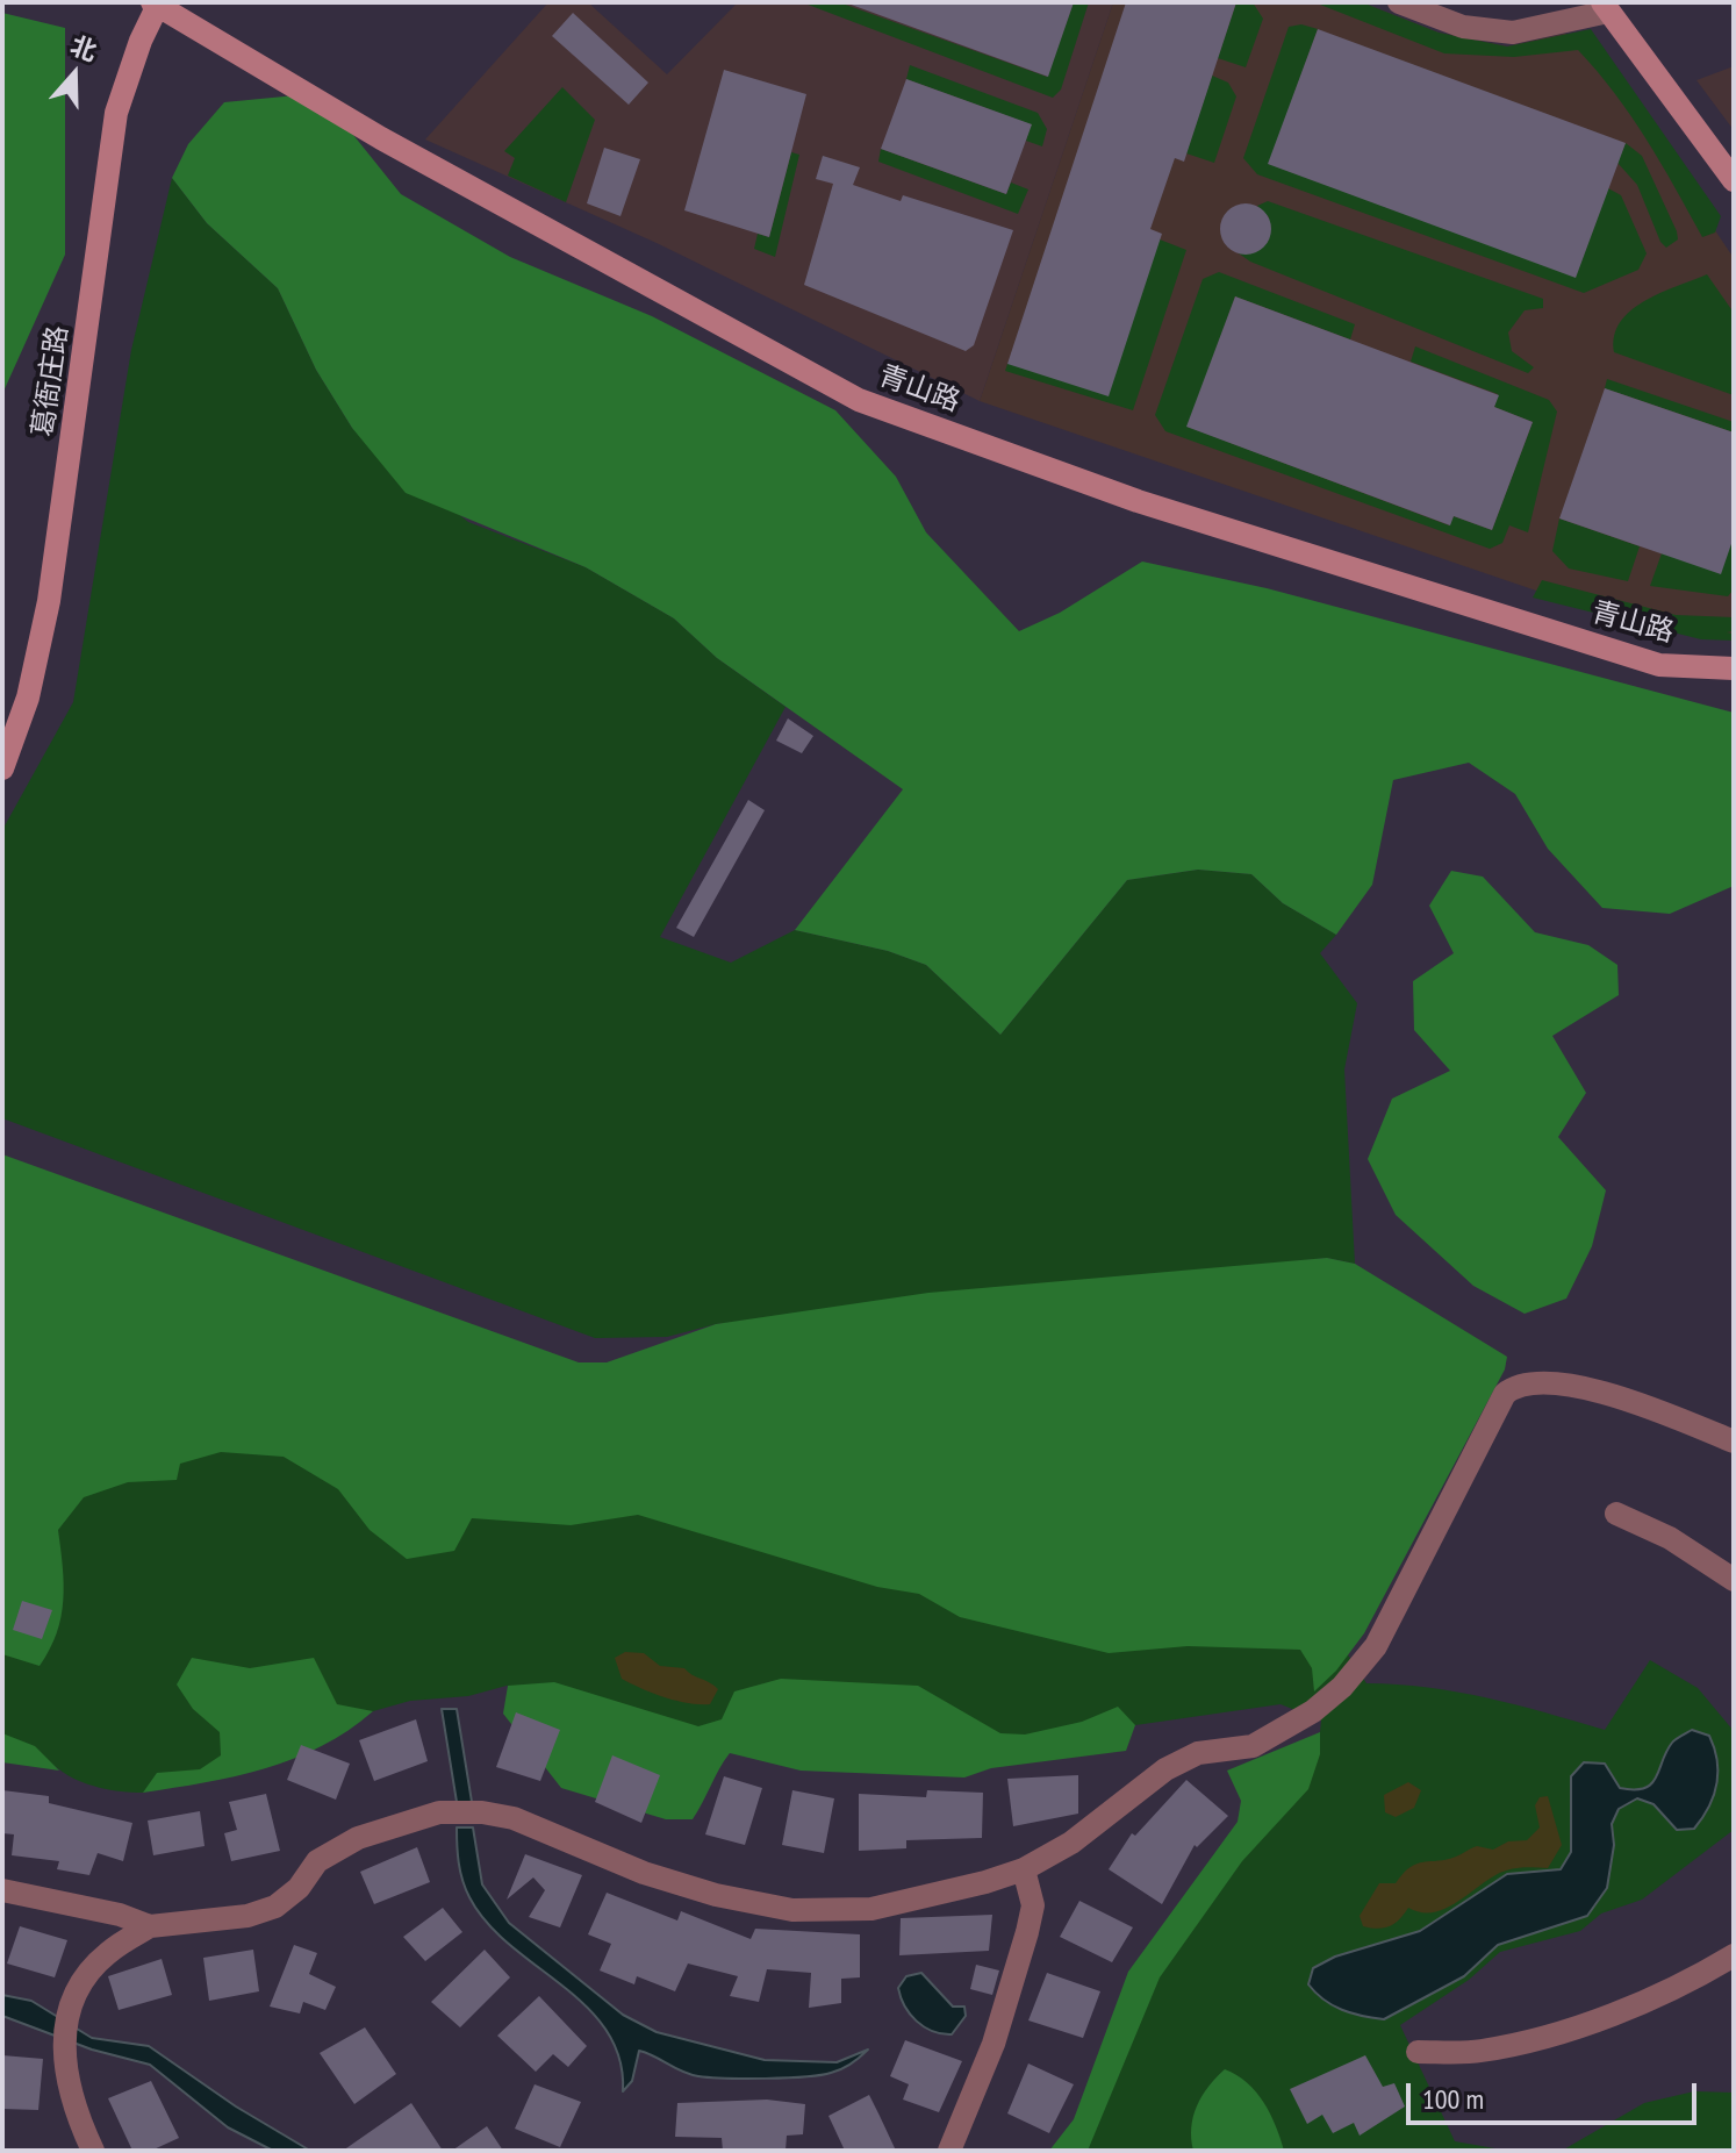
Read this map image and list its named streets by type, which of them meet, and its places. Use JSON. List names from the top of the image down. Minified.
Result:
{"streets":{"street":["葛衙庄路","青山路"]},"crossings":[["葛衙庄路","青山路"]],"scale_bar":"100 m","north":"top"}
